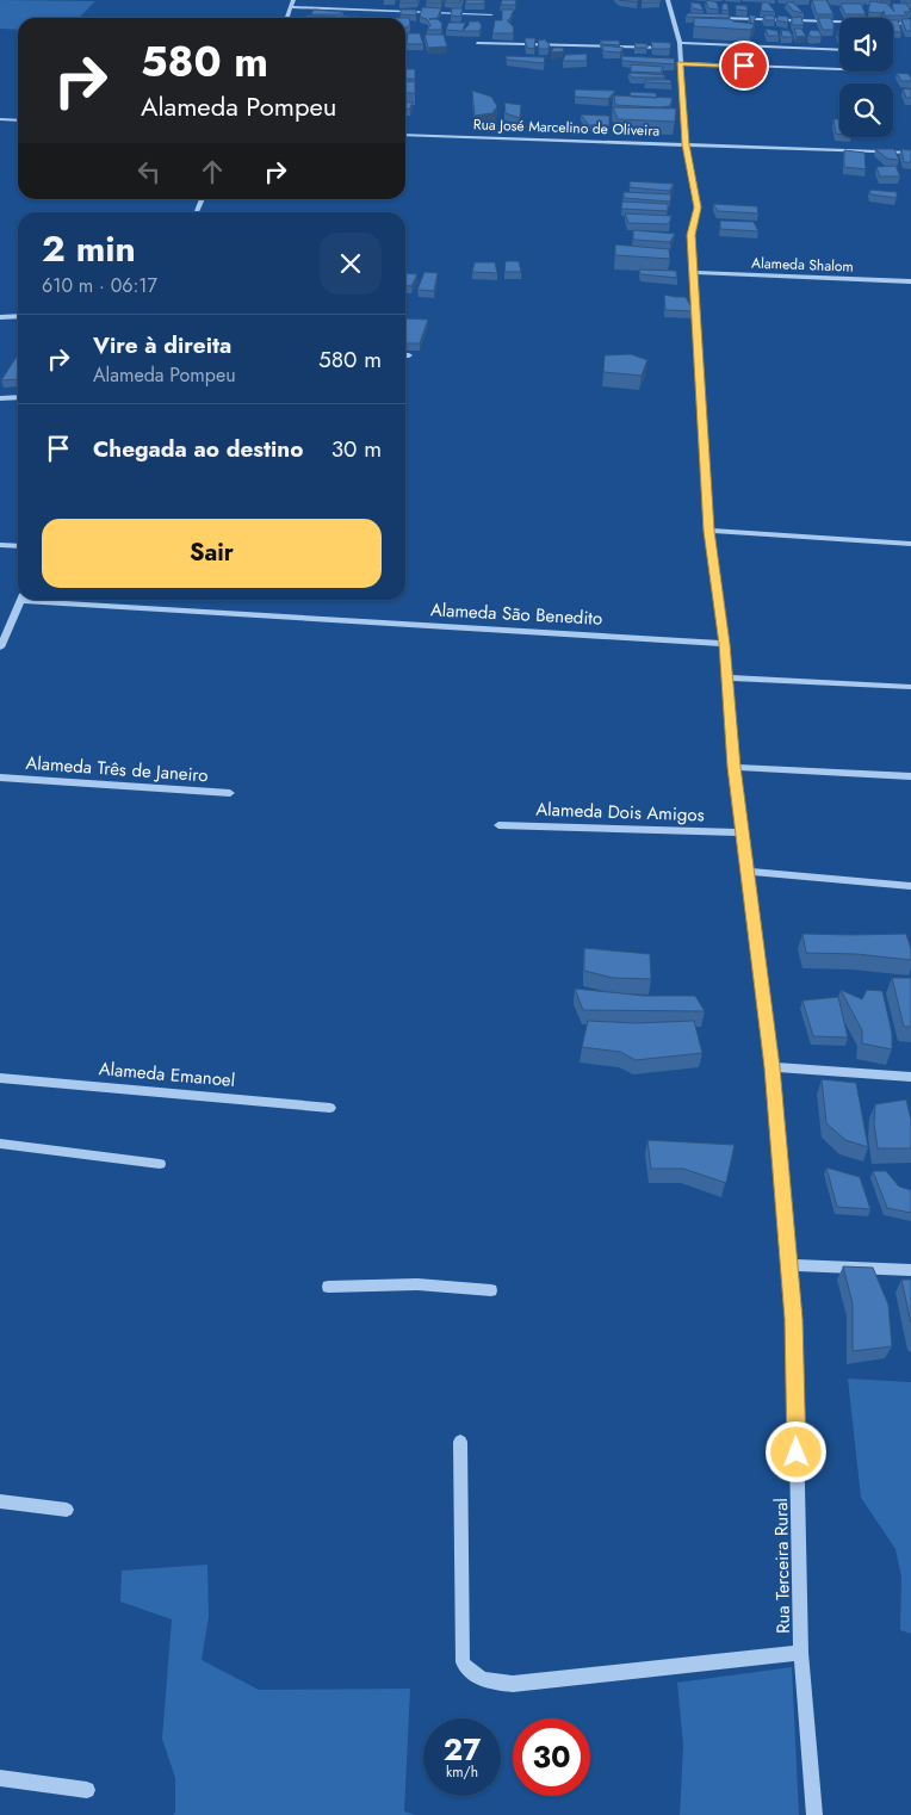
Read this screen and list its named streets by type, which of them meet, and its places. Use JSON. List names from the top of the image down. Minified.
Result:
{"streets":{"street":["Rua José Marcelino de Oliveira","Alameda Shalom","Alameda São Benedito","Alameda Três de Janeiro","Alameda Dois Amigos","Alameda Emanoel","Rua Terceira Rural"]},"crossings":[["Rua José Marcelino de Oliveira","Rua Terceira Rural"],["Alameda Shalom","Rua Terceira Rural"],["Alameda São Benedito","Rua Terceira Rural"],["Alameda Dois Amigos","Rua Terceira Rural"]],"page":{"turn":["580 m","Alameda Pompeu"],"heading":["2 min","610 m · 06:17"],"list":[{"name":"Vire à direita","note":"Alameda Pompeu","value":"580 m"},{"name":"Chegada ao destino","value":"30 m"}],"buttons":"Sair","speed":"27 km/h","limit":"30"}}
